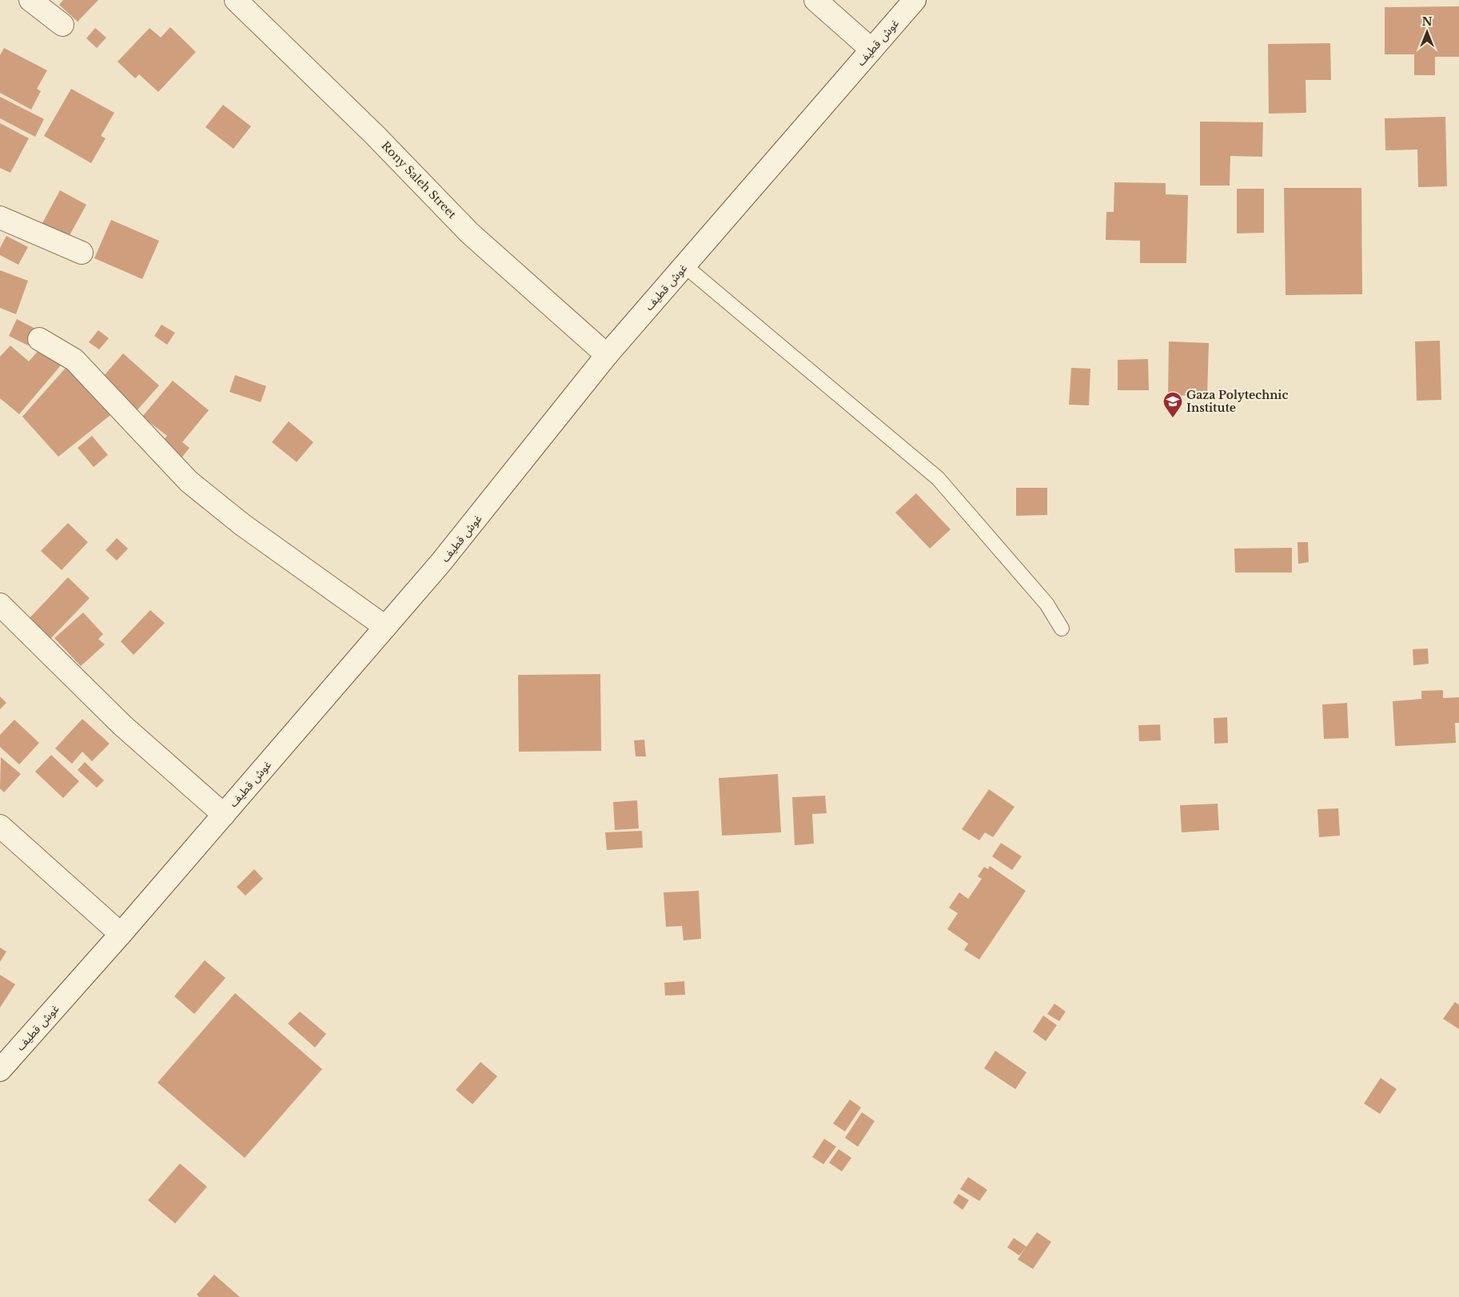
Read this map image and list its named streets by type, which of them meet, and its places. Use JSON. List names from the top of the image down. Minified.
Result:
{"streets":{"street":["غوش قطيف","Rony Saleh Street"]},"crossings":[["غوش قطيف","Rony Saleh Street"]],"places":{"school or university":["Gaza Polytechnic Institute"]},"north":"top"}
